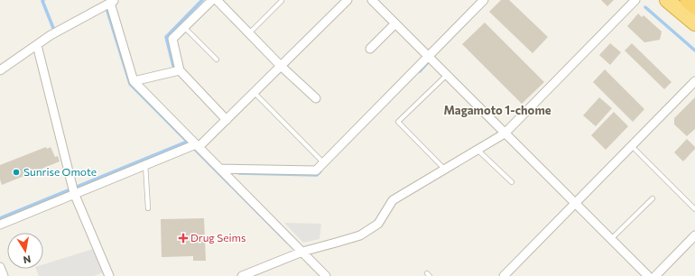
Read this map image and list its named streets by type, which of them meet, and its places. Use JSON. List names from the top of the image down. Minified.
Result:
{"districts":["Magamoto 1-chome"],"places":{"other":["Sunrise Omote"],"health":["Drug Seims"]},"north":"bottom"}
